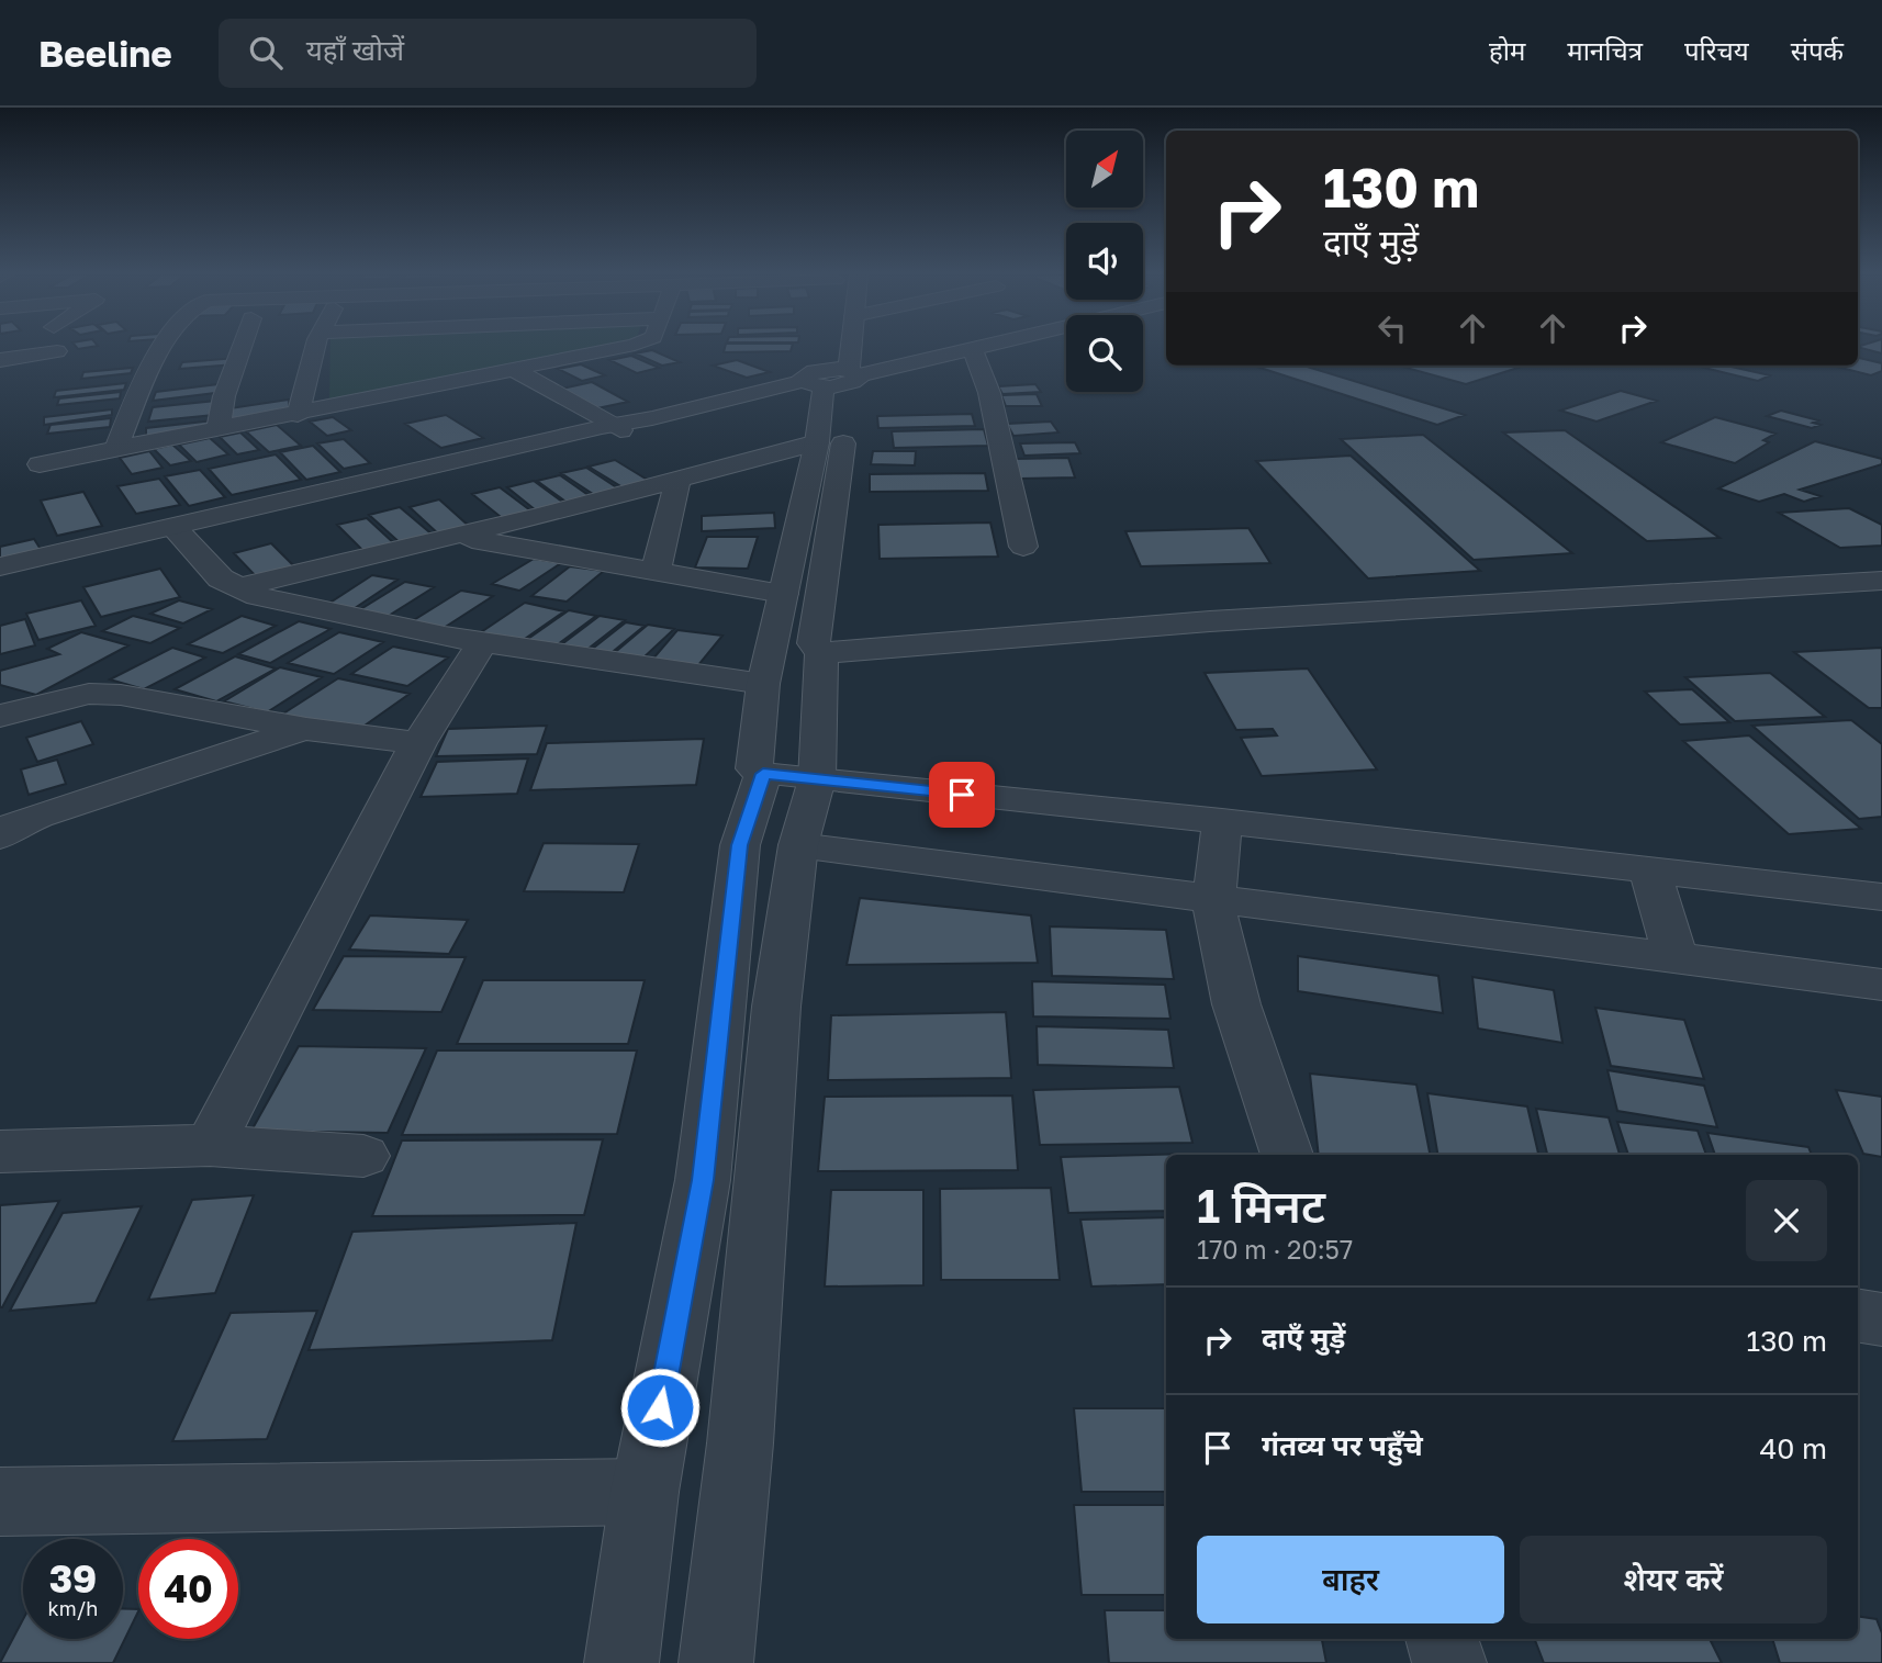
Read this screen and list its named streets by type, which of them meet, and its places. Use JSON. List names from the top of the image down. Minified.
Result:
{"north":"top right","page":{"header":"Beeline","search":"यहाँ खोजें","nav":["होम","मानचित्र","परिचय","संपर्क"],"turn":["130 m","दाएँ मुड़ें"],"heading":["1 मिनट","170 m · 20:57"],"list":[{"name":"दाएँ मुड़ें","value":"130 m"},{"name":"गंतव्य पर पहुँचे","value":"40 m"}],"buttons":["बाहर","शेयर करें"],"speed":"39 km/h","limit":"40"}}
